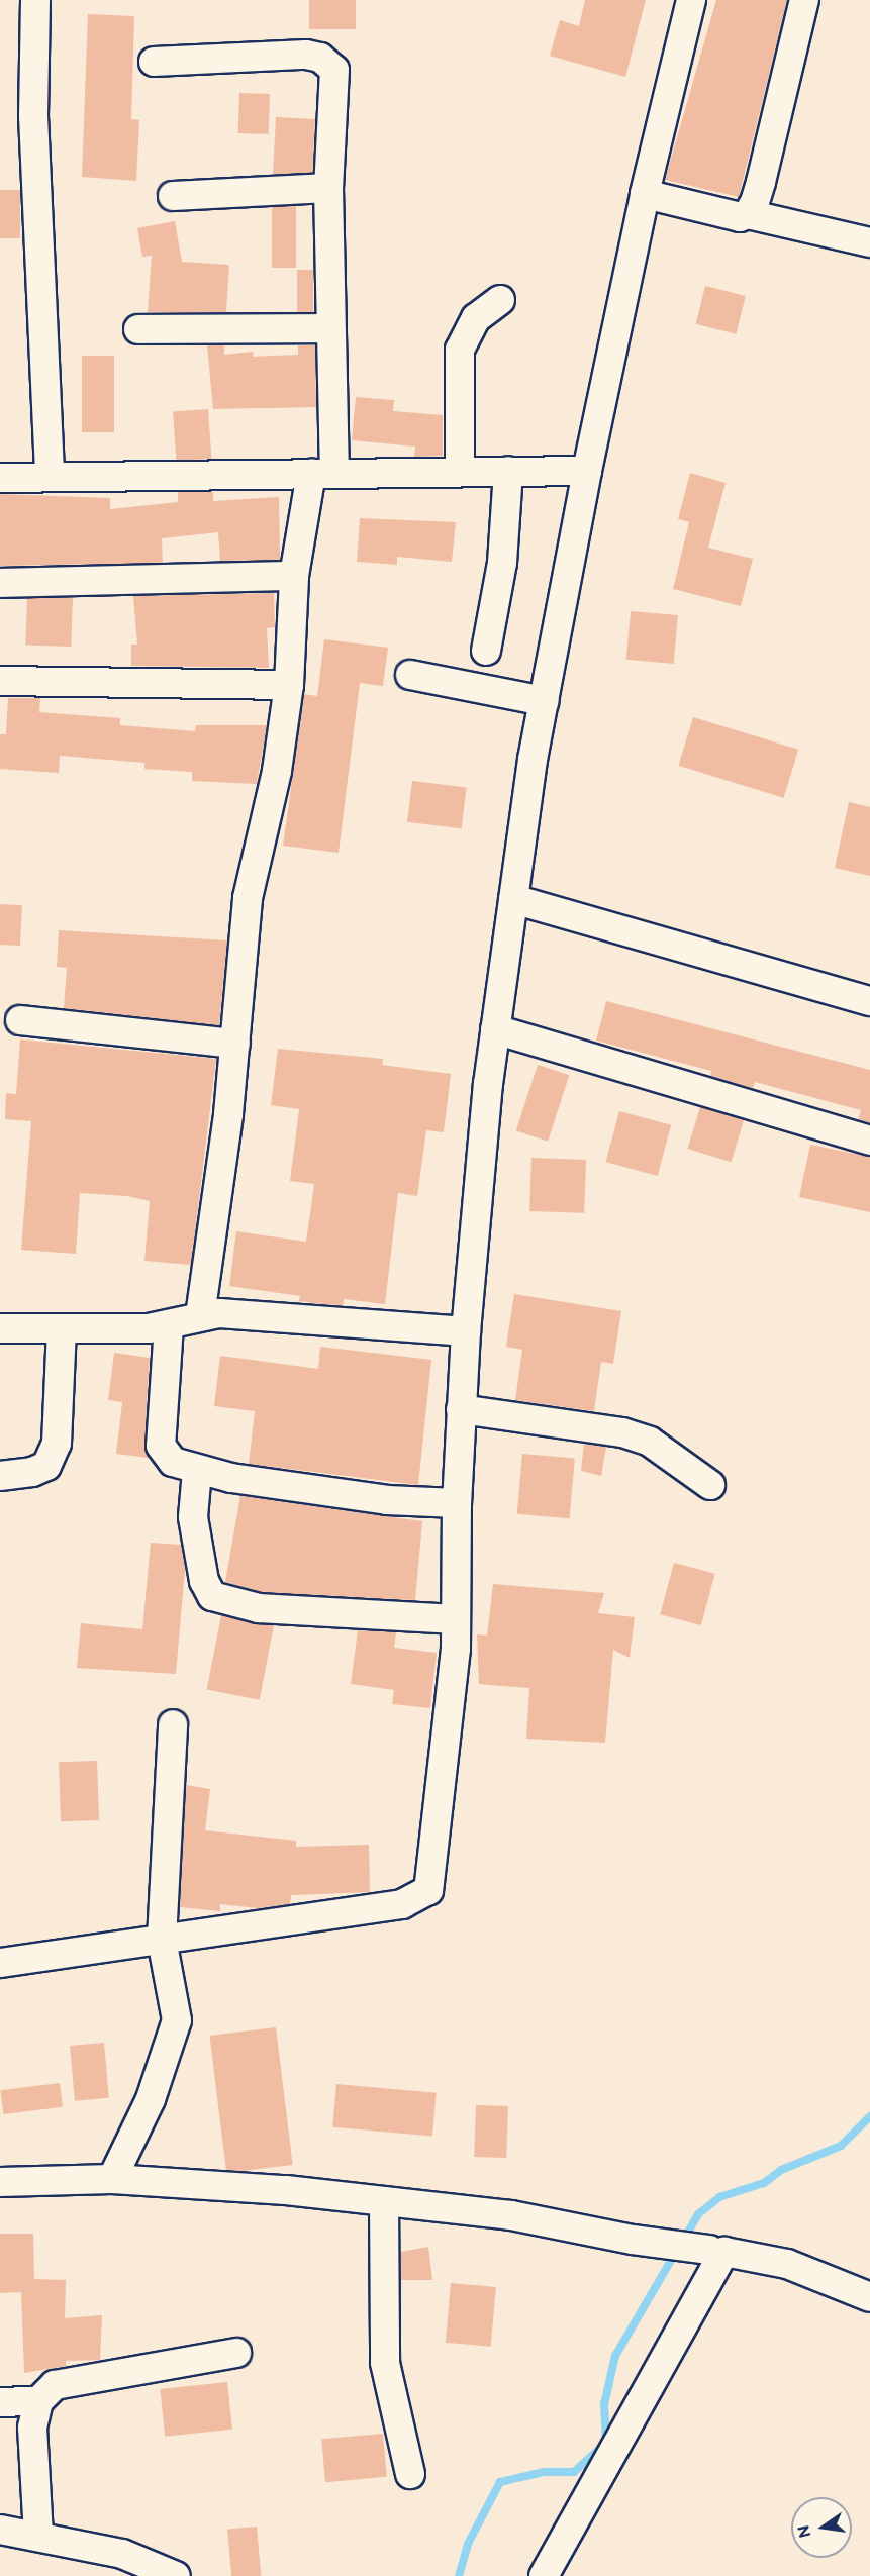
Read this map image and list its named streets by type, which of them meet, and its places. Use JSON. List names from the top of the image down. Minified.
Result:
{"north":"left"}
